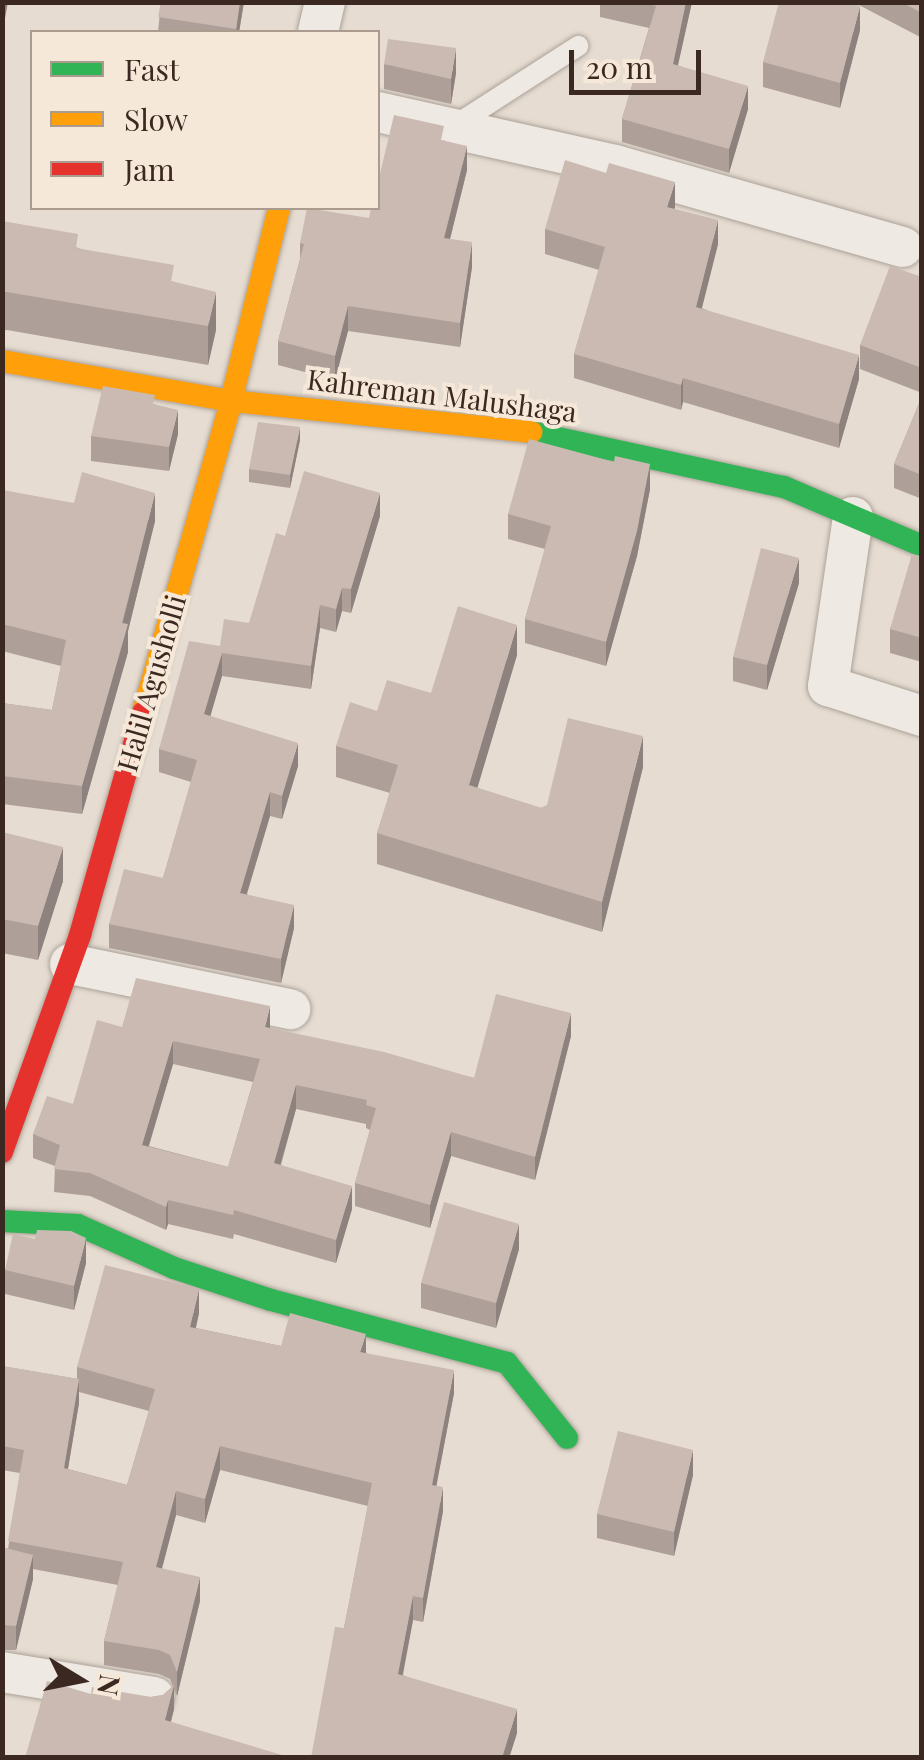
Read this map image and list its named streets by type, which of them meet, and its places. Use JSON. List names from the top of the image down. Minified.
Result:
{"streets":{"street":["Kahreman Malushaga","Halil Agusholli"]},"crossings":[["Kahreman Malushaga","Halil Agusholli"]],"legend":["Fast","Slow","Jam"],"scale_bar":"20 m","north":"right"}
